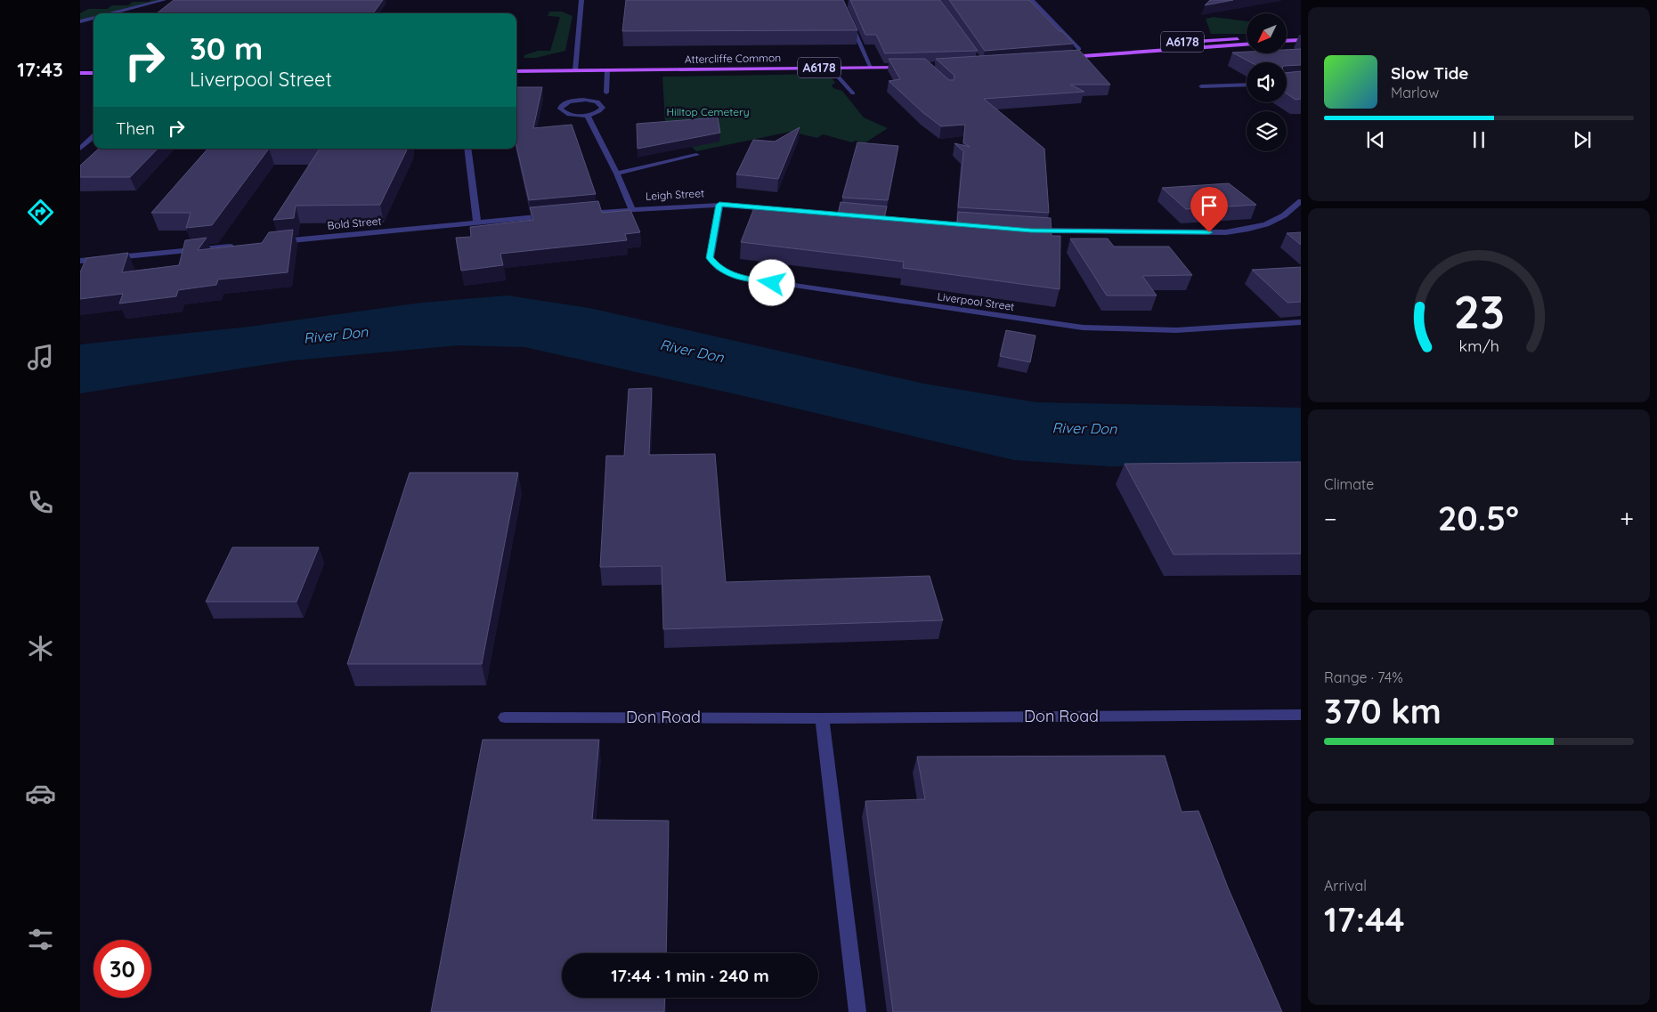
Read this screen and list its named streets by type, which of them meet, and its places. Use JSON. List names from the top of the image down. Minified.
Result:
{"streets":{"main road":["A6178","Attercliffe Common"],"street":["Leigh Street","Bold Street","Liverpool Street","Don Road"]},"crossings":[["Leigh Street","Liverpool Street"]],"water":["River Don"],"parks":["Hilltop Cemetery"],"north":"bottom left","page":{"tabs":"17:43","turn":["30 m","Liverpool Street"],"song":["Slow Tide","Marlow"],"then":"Then","tile":["Climate",["Range · 74%","370 km"],["Arrival","17:44"]],"heat":["−","20.5°","+"],"limit":"30","trip":"17:44 · 1 min · 240 m","gauge":["23","km/h"]}}
